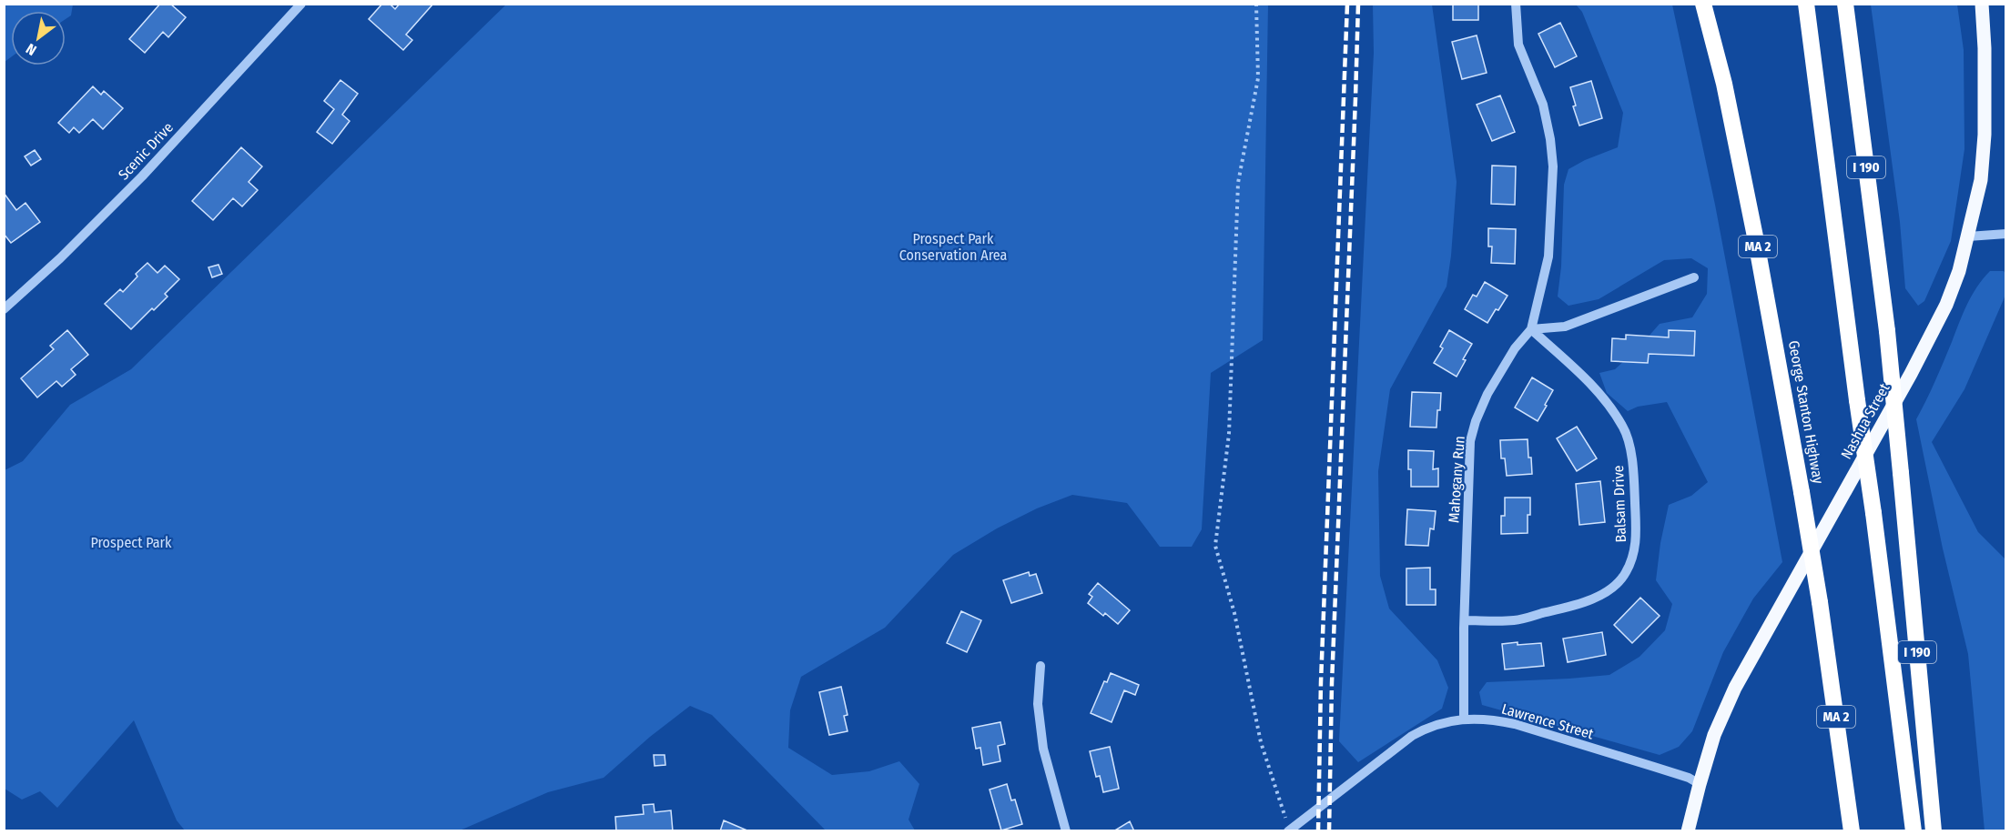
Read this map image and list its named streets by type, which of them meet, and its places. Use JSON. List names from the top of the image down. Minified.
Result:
{"streets":{"highway":["I 190","MA 2","George Stanton Highway"],"main road":["Nashua Street"],"street":["Scenic Drive","Mahogany Run","Balsam Drive","Lawrence Street"]},"crossings":[["Nashua Street","Lawrence Street"],["Mahogany Run","Balsam Drive"],["Mahogany Run","Lawrence Street"]],"parks":["Prospect Park Conservation Area","Prospect Park"],"north":"bottom left"}
